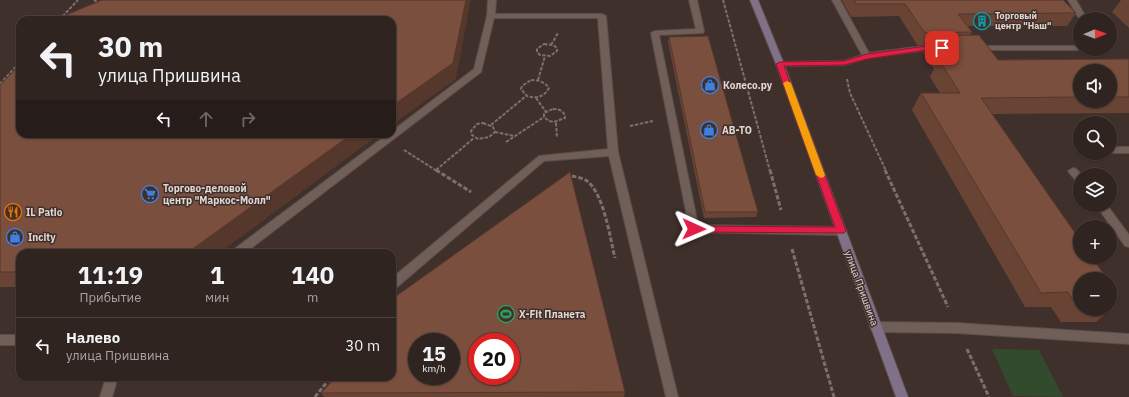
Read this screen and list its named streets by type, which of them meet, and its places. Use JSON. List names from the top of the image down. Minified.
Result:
{"streets":{"street":["улица Пришвина"]},"places":{"building":["Торговый центр \"Наш\""],"shop":["Колесо.ру","АВ-ТО","Incity"],"supermarket":["Торгово-деловой центр \"Маркос-Молл\""],"restaurant":["IL Patio"],"sports":["X-Fit Планета"]},"north":"right","page":{"map_buttons":["+","−"],"turn":["30 m","улица Пришвина"],"eta":["11:19","Прибытие","1","мин","140","m"],"list":[{"name":"Налево","note":"улица Пришвина","value":"30 m"}],"speed":"15 km/h","limit":"20"}}
